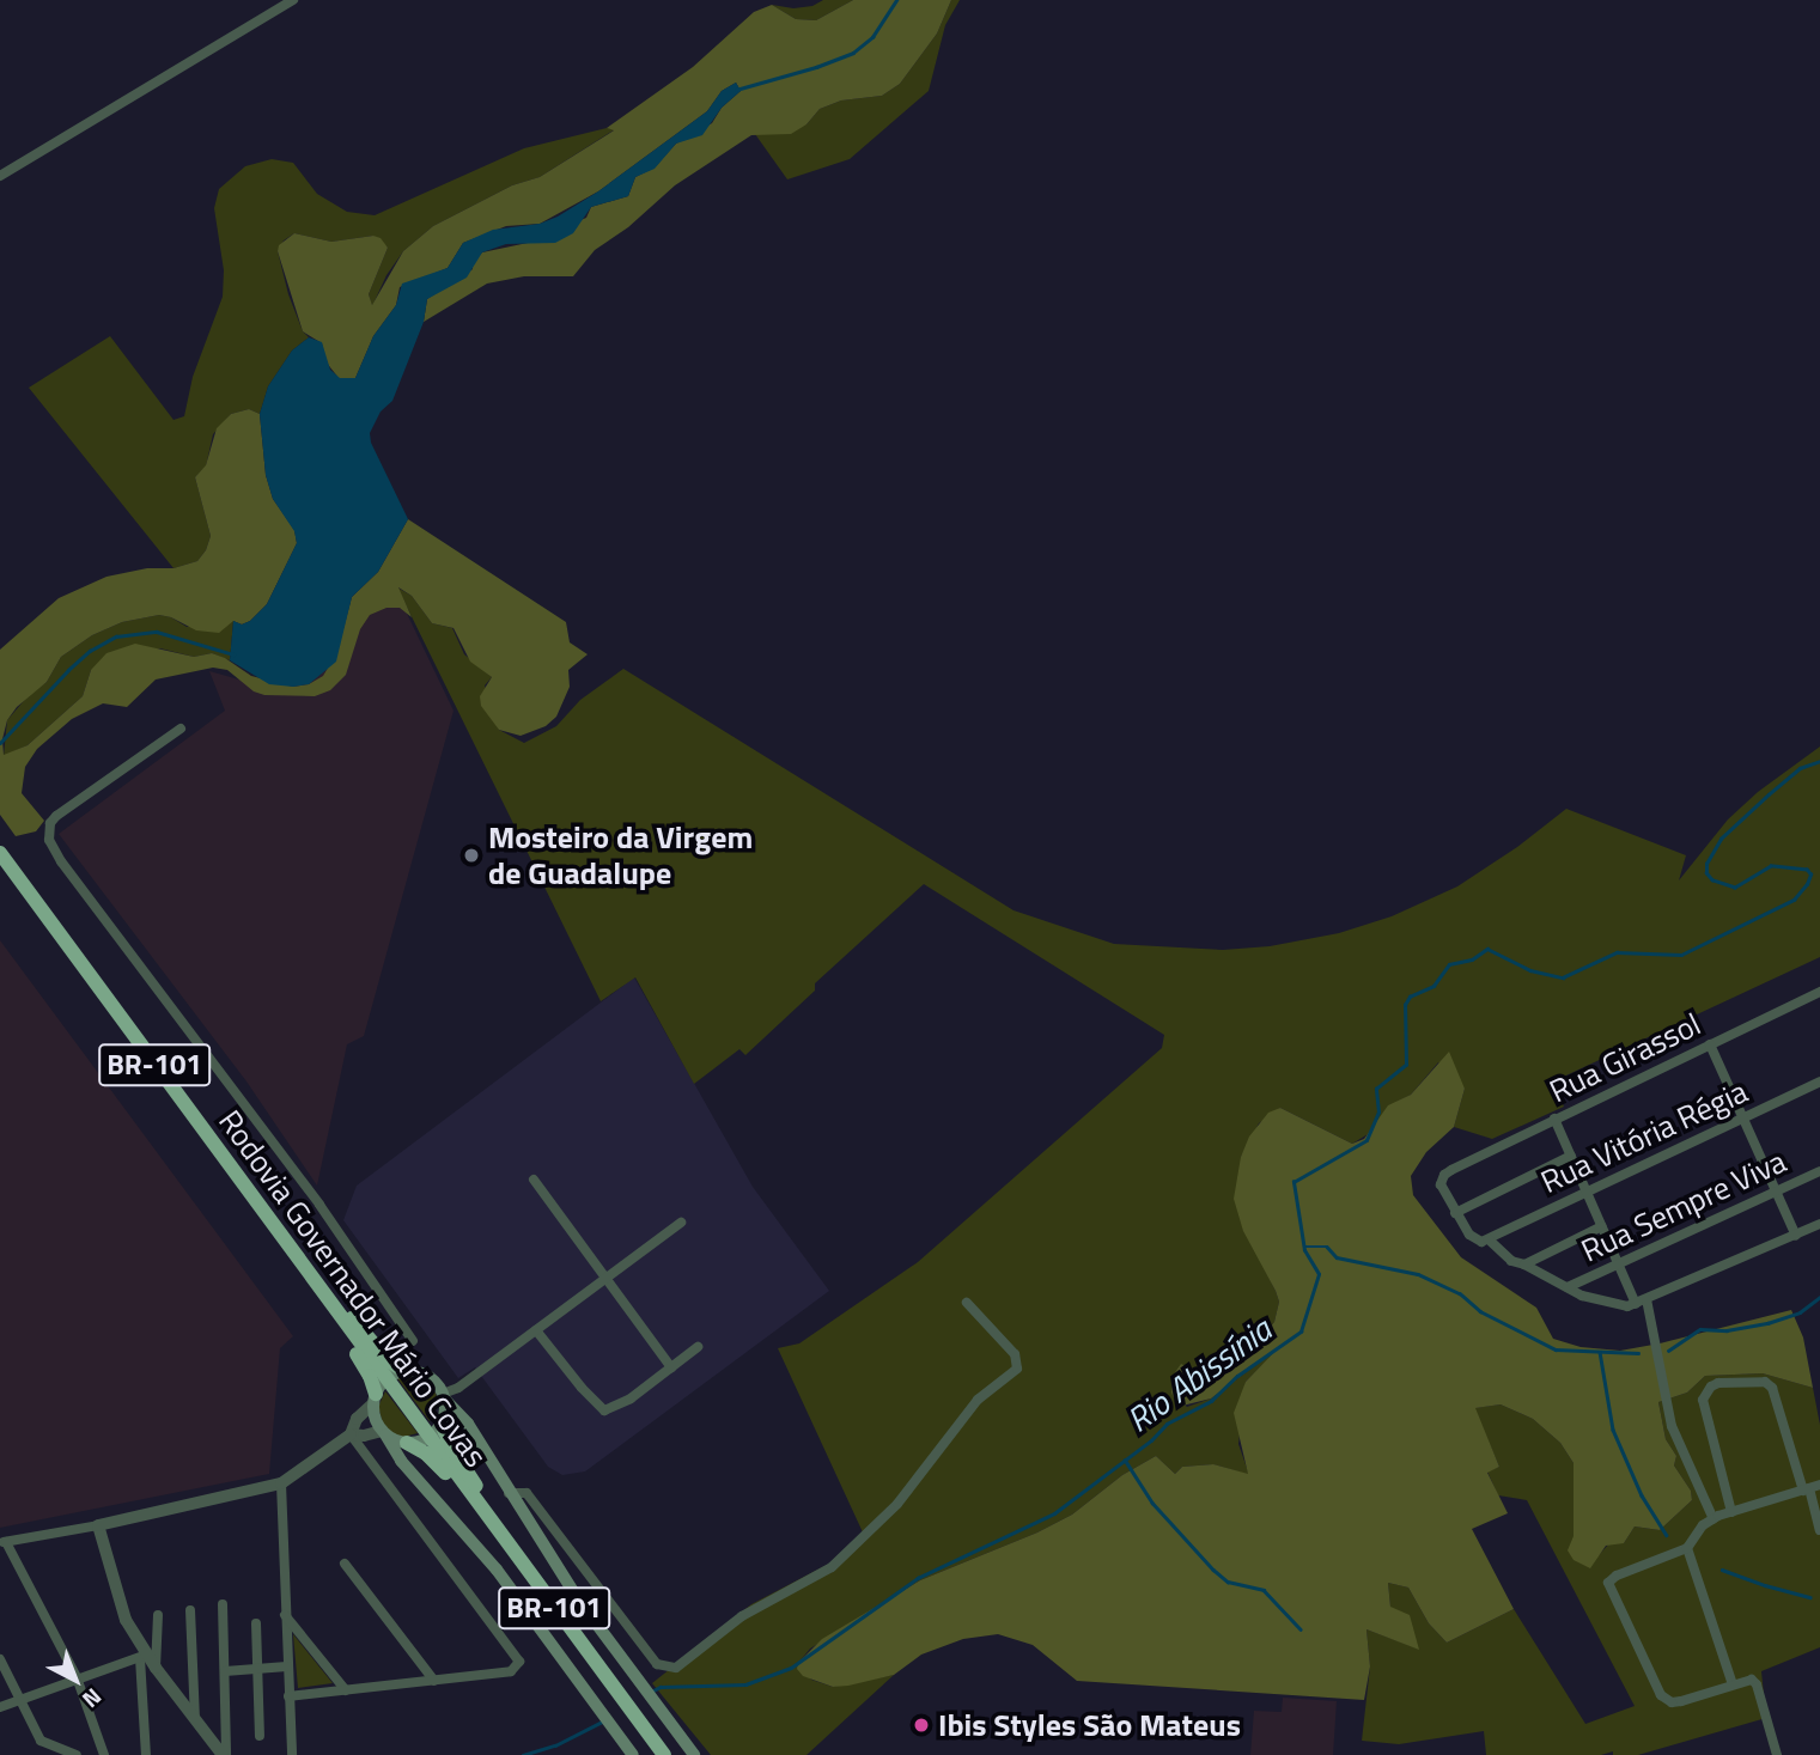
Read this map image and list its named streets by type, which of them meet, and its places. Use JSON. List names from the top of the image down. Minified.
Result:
{"streets":{"highway":["BR-101","Rodovia Governador Mário Covas"],"street":["Rua Girassol","Rua Vitória Régia","Rua Sempre Viva"]},"water":["Rio Abissínia"],"places":["Mosteiro da Virgem de Guadalupe","Ibis Styles São Mateus"],"north":"bottom right"}
